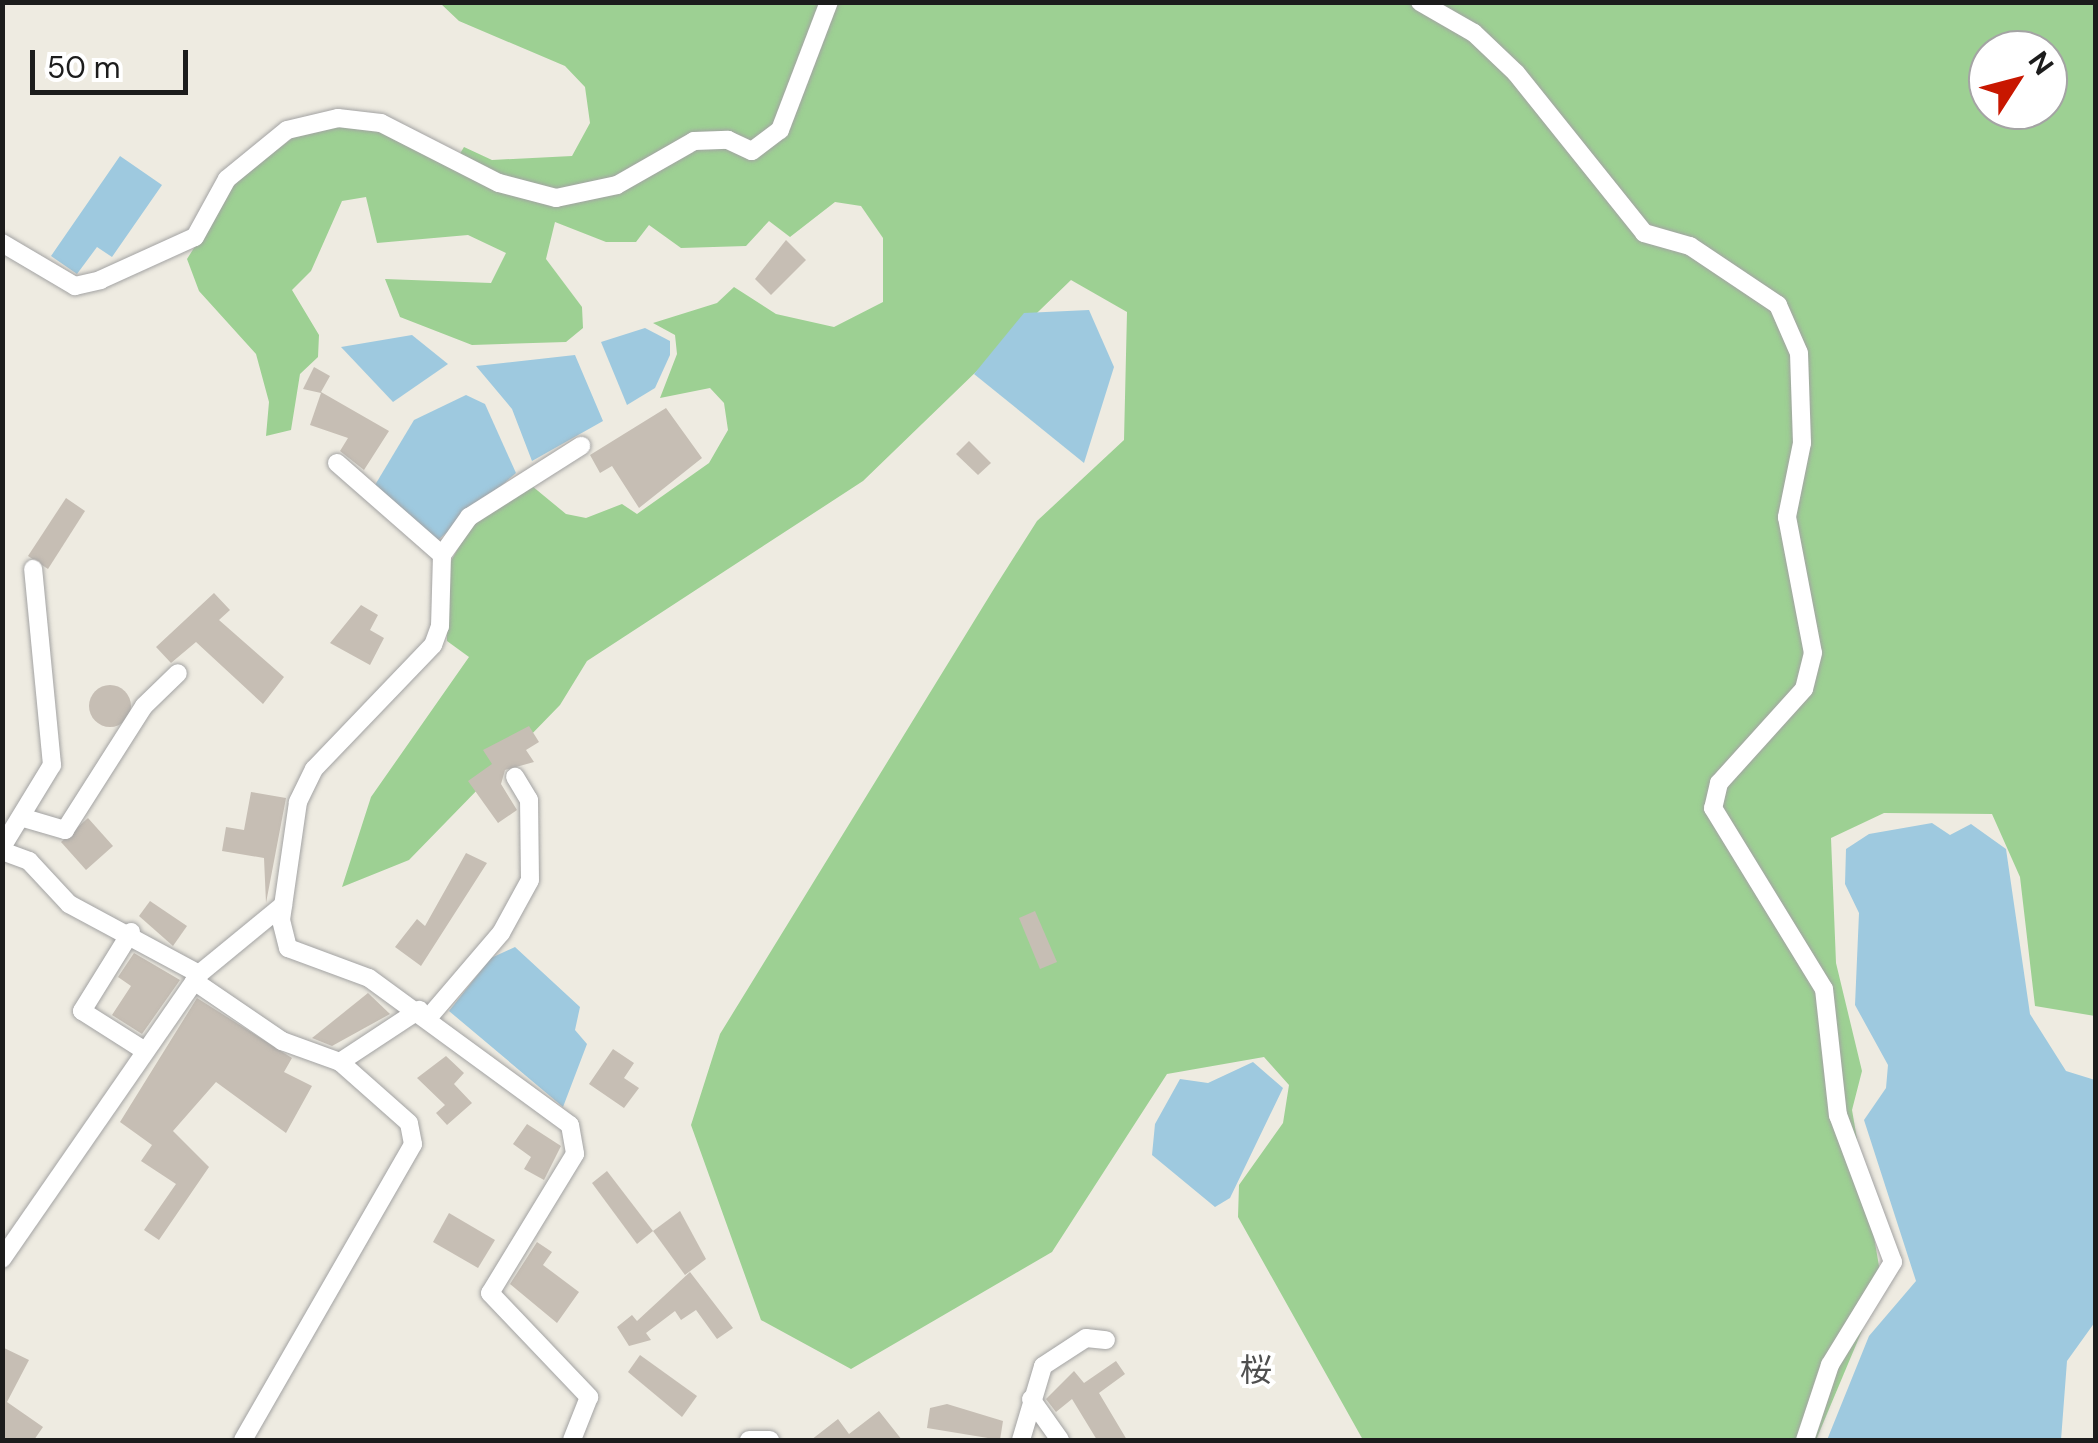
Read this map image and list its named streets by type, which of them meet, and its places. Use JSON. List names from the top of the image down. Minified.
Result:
{"districts":["桜"],"scale_bar":"50 m","north":"top right"}
